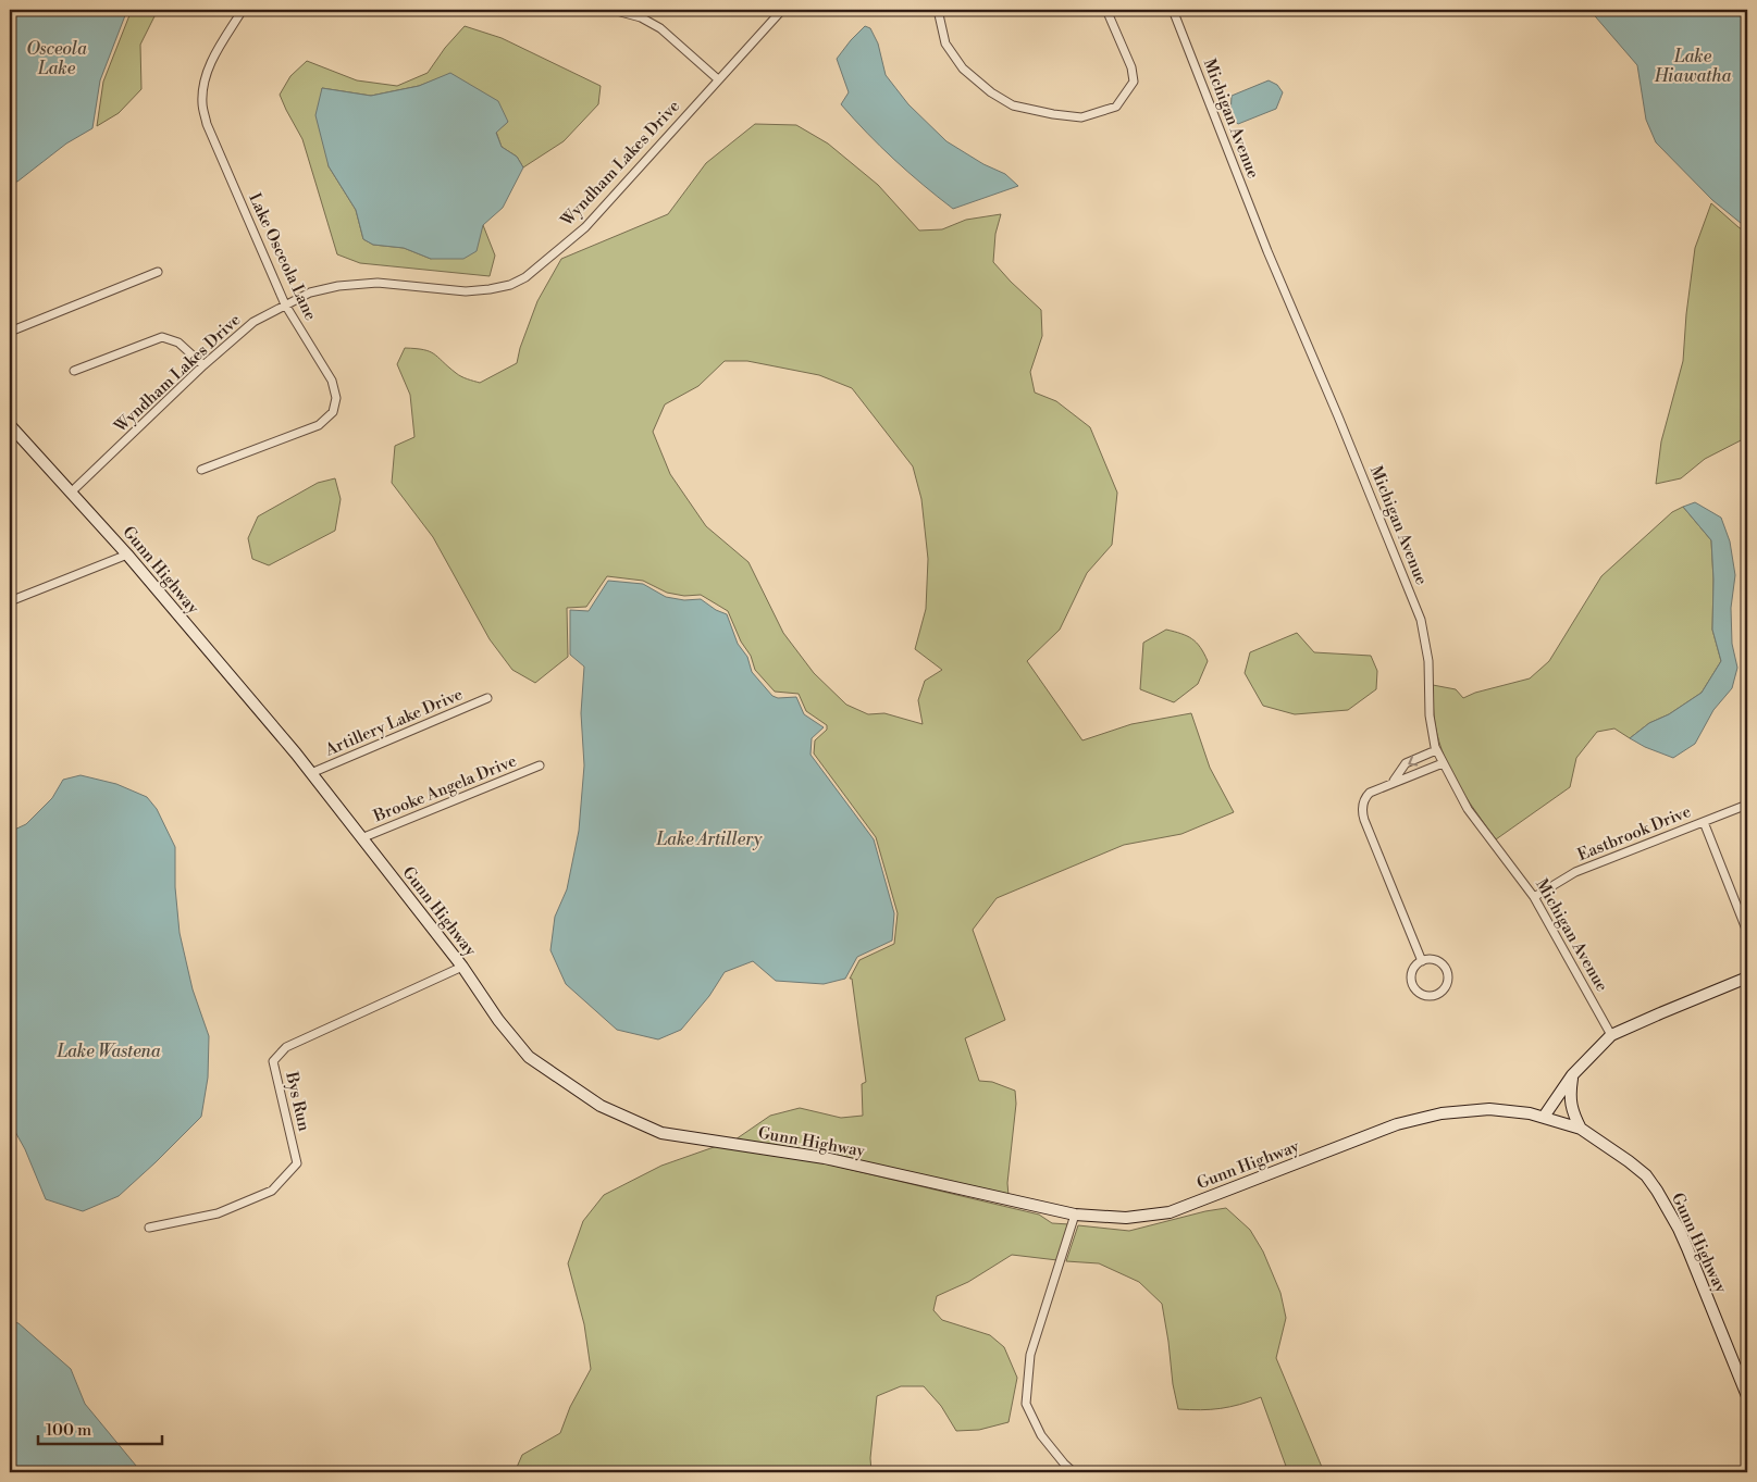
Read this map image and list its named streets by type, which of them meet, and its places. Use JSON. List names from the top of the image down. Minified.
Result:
{"streets":{"main road":["Gunn Highway"],"street":["Michigan Avenue","Wyndham Lakes Drive","Lake Osceola Lane","Artillery Lake Drive","Brooke Angela Drive","Eastbrook Drive","Bys Run"]},"crossings":[["Michigan Avenue","Eastbrook Drive"],["Wyndham Lakes Drive","Lake Osceola Lane"],["Wyndham Lakes Drive","Gunn Highway"],["Gunn Highway","Artillery Lake Drive"],["Gunn Highway","Brooke Angela Drive"],["Gunn Highway","Bys Run"]],"water":["Osceola Lake","Lake Hiawatha","Lake Artillery","Lake Wastena"],"scale_bar":"100 m"}
